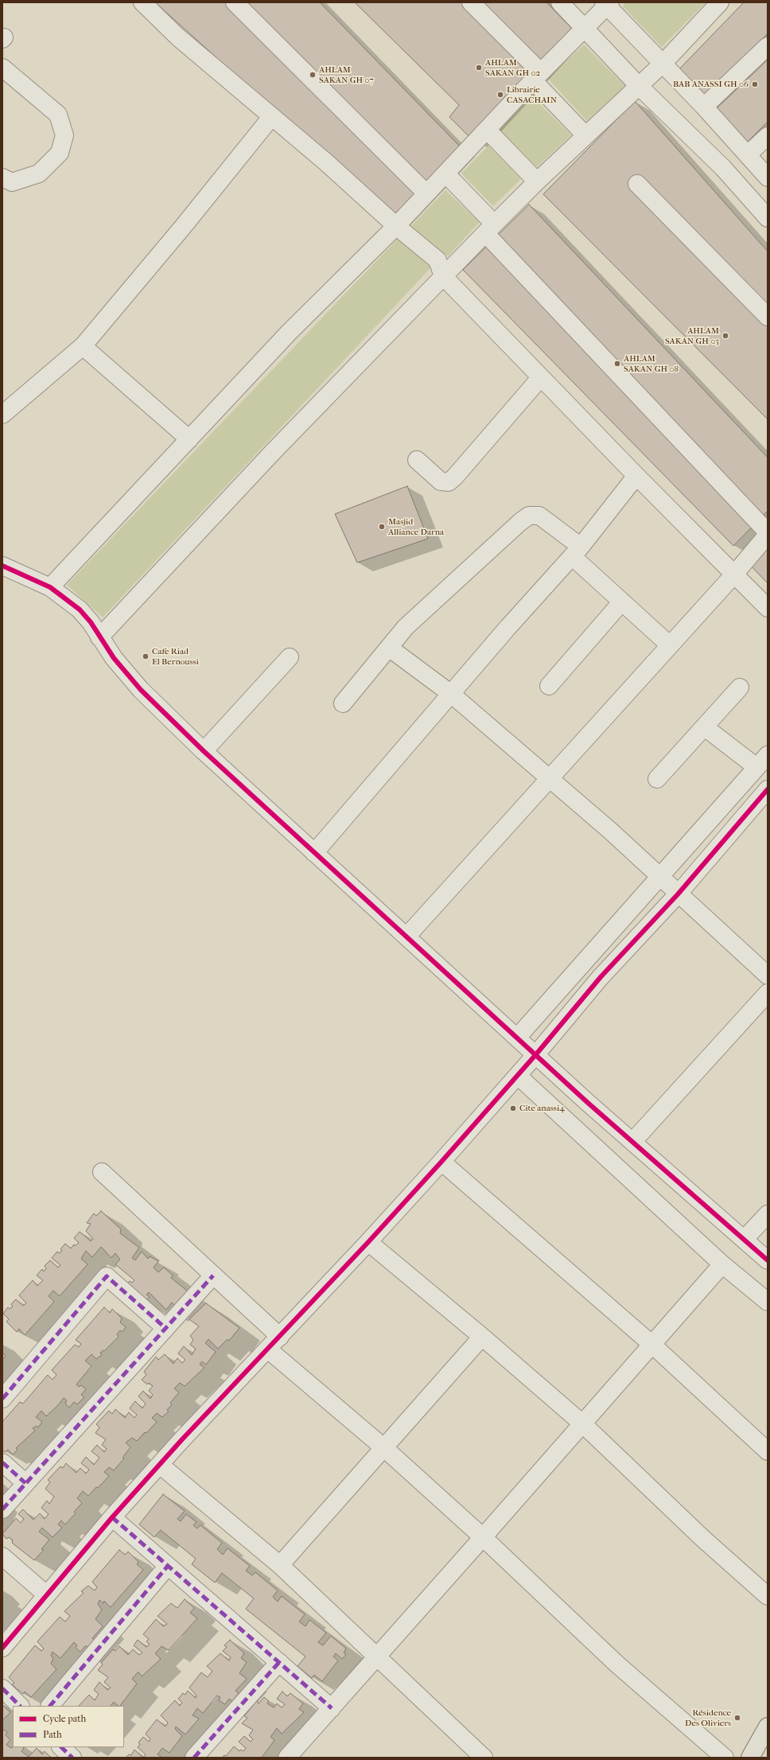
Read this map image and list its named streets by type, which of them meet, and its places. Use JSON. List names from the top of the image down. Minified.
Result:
{"places":["AHLAM SAKAN GH 02","AHLAM SAKAN GH 07","BAB ANASSI GH 06","Librairie CASACHAIN","AHLAM SAKAN GH 03","AHLAM SAKAN GH 08","Masjid Alliance Darna","Cafe Riad El Bernoussi","Cite anassi4","Résidence Des Oliviers"],"legend":["Cycle path","Path"]}
